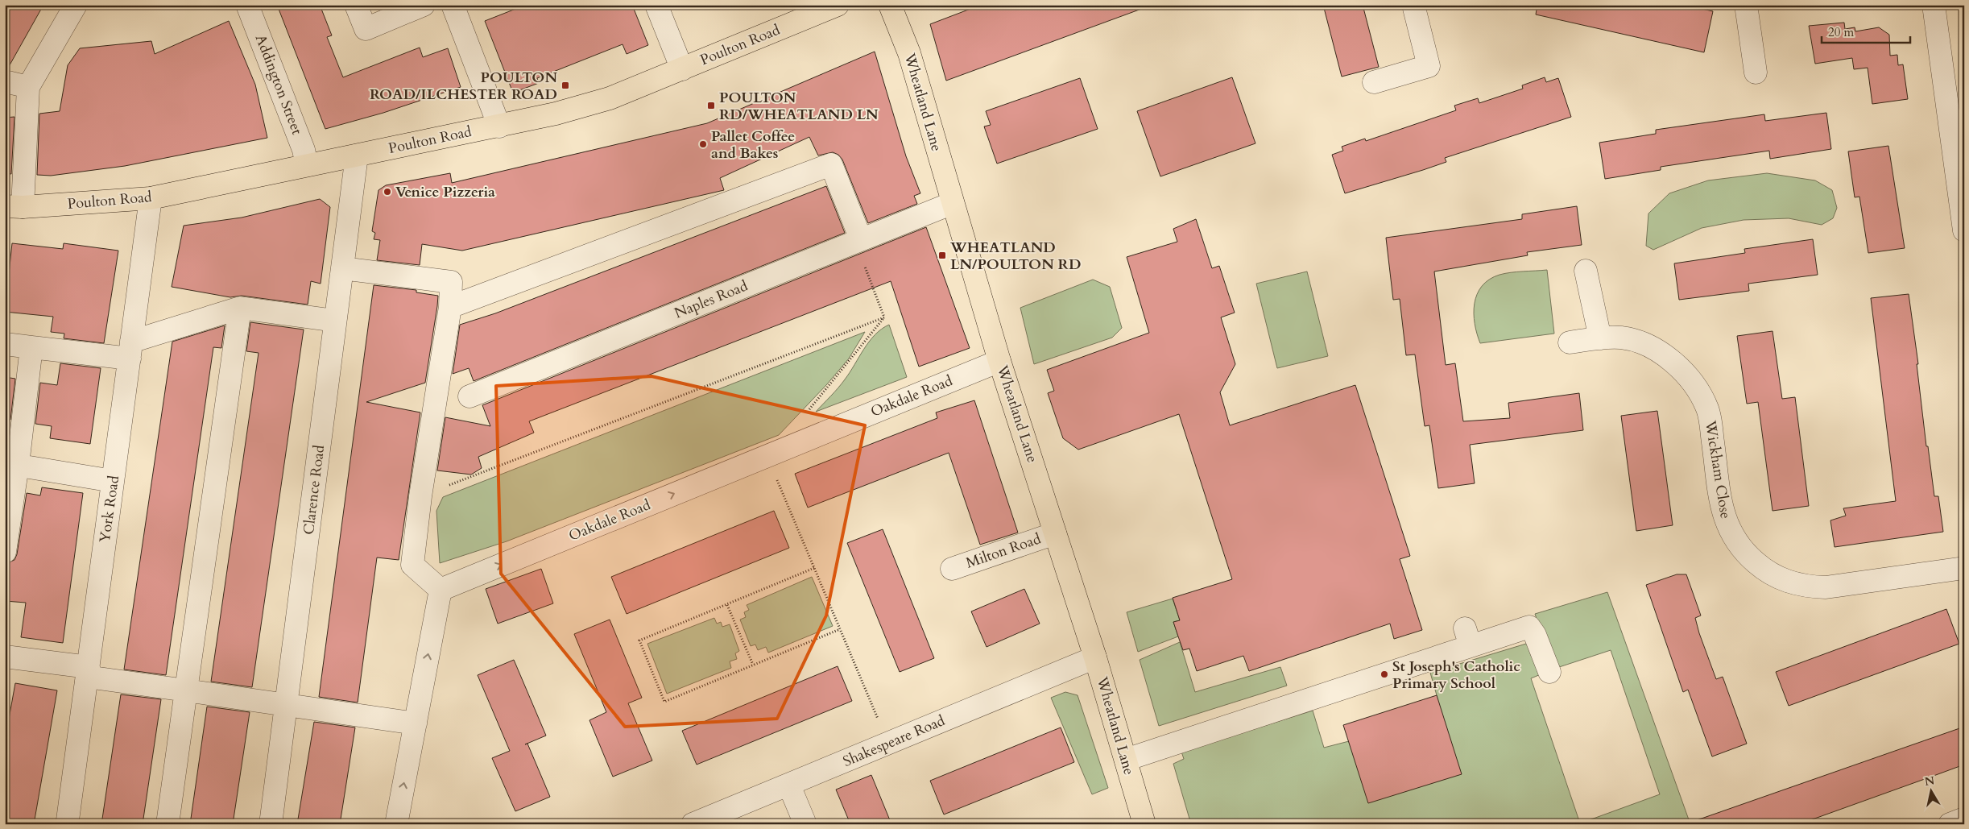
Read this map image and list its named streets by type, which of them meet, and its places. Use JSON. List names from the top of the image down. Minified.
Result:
{"streets":{"main road":["Poulton Road","Wheatland Lane"],"street":["Addington Street","Naples Road","Oakdale Road","Wickham Close","Clarence Road","York Road","Milton Road","Shakespeare Road"]},"crossings":[["Poulton Road","Addington Street"],["Poulton Road","Clarence Road"],["Poulton Road","York Road"],["Wheatland Lane","Naples Road"],["Wheatland Lane","Oakdale Road"],["Wheatland Lane","Milton Road"],["Wheatland Lane","Shakespeare Road"]],"one_way":["Oakdale Road"],"places":{"transit":["POULTON ROAD/ILCHESTER ROAD","POULTON RD/WHEATLAND LN","WHEATLAND LN/POULTON RD"],"other":["Pallet Coffee and Bakes","Venice Pizzeria","St Joseph's Catholic Primary School"]},"scale_bar":"20 m","north":"top"}
